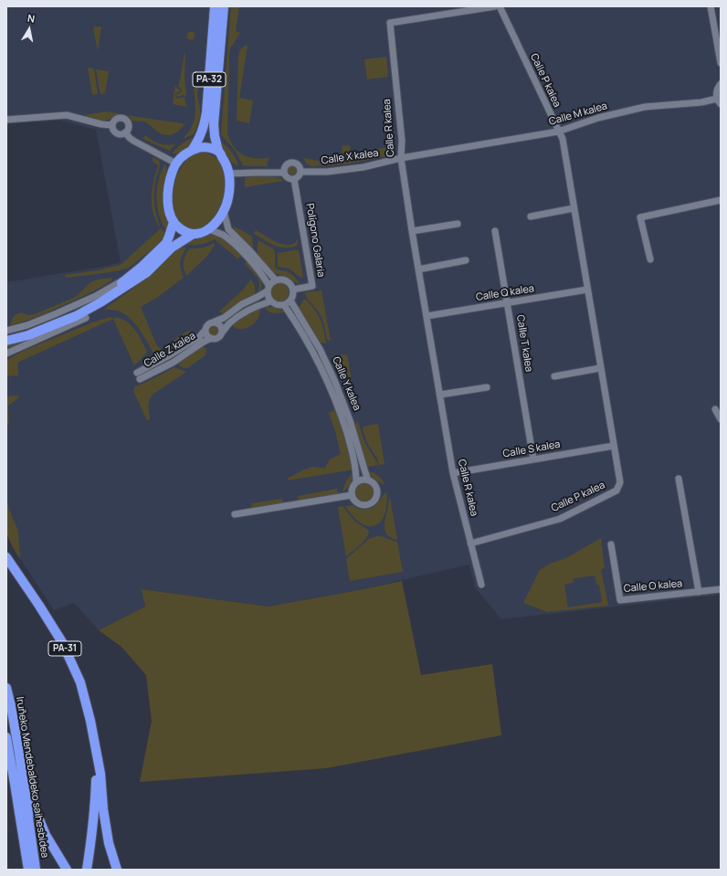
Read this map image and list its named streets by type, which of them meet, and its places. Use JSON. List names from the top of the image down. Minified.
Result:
{"streets":{"highway":["PA-32","PA-31","Iruñeko Mendebaldeko saihesbidea"],"street":["Calle P kalea","Calle M kalea","Calle R kalea","Calle X kalea","Polígono Galaria","Calle Q kalea","Calle T kalea","Calle Z kalea","Calle Y kalea","Calle S kalea","Calle O kalea"]},"crossings":[["Calle P kalea","Calle M kalea"],["Calle P kalea","Calle R kalea"],["Calle P kalea","Calle Q kalea"],["Calle P kalea","Calle S kalea"],["Calle M kalea","Calle R kalea"],["Calle M kalea","Calle X kalea"],["Calle R kalea","Calle X kalea"],["Calle R kalea","Calle Q kalea"],["Calle R kalea","Calle S kalea"],["Calle X kalea","Polígono Galaria"],["Polígono Galaria","Calle Y kalea"],["Calle Q kalea","Calle T kalea"],["Calle T kalea","Calle S kalea"]],"north":"top"}
